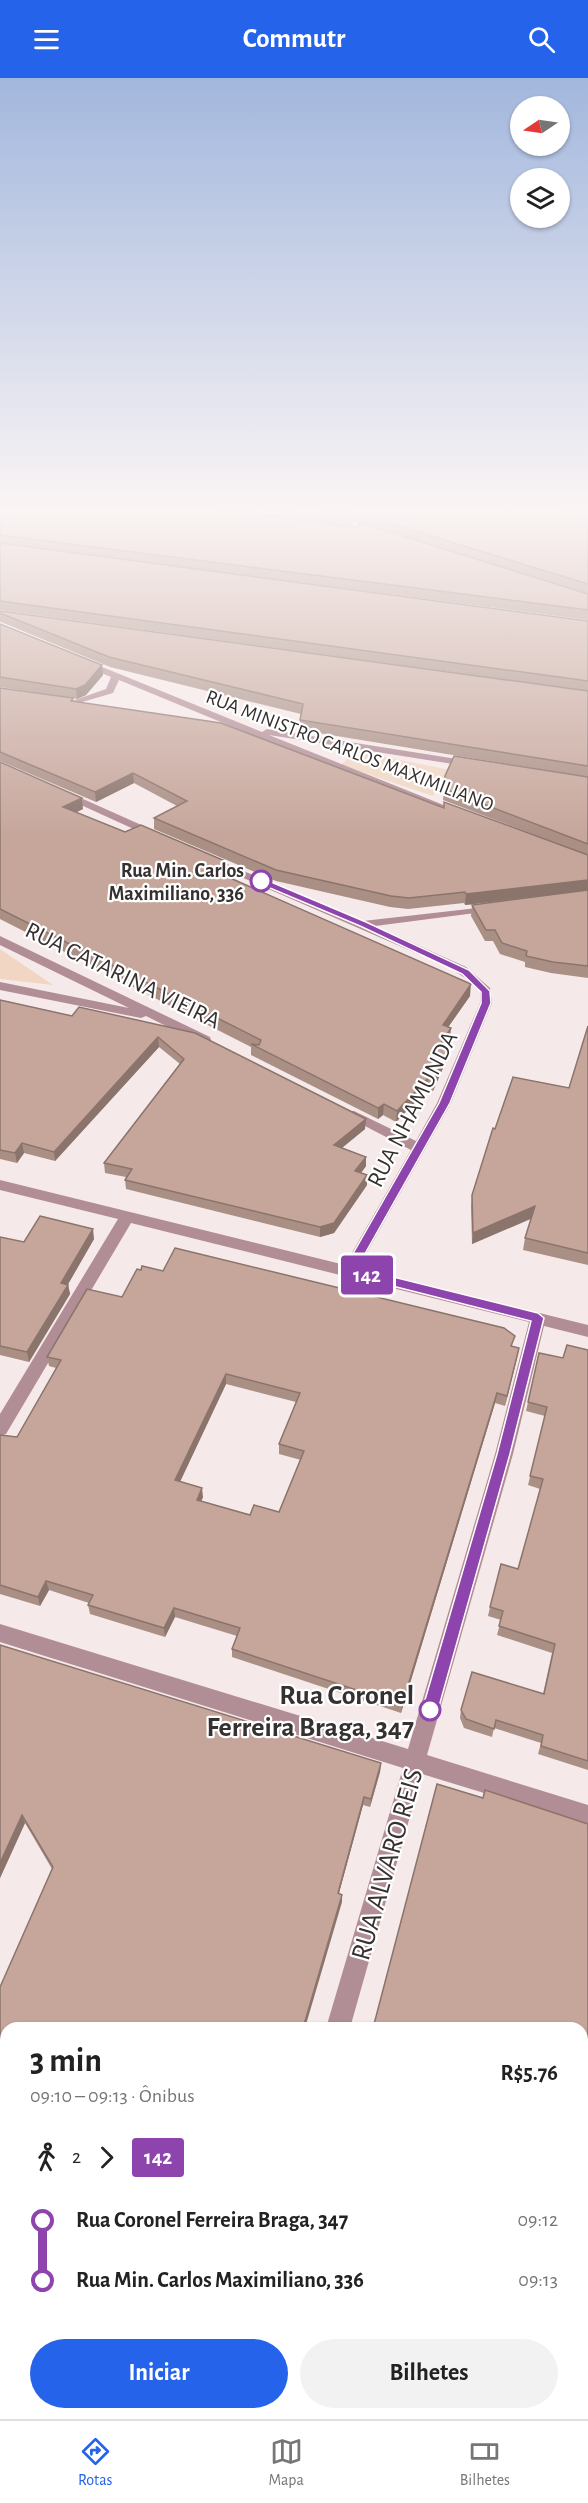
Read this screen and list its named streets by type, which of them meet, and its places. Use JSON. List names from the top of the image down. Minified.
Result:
{"streets":{"street":["RUA MINISTRO CARLOS MAXIMILIANO","RUA CATARINA VIEIRA","RUA NHAMUNDA","RUA ALVARO REIS"]},"places":["Rua Min. Carlos Maximiliano, 336","Rua Coronel Ferreira Braga, 347"],"lines":["bus line 142"],"north":"left","page":{"header":"Commutr","on_map":"142","heading":["3 min","09:10 – 09:13 · Ônibus","R$5.76"],"legs":["2","142"],"list":[{"name":"Rua Coronel Ferreira Braga, 347","value":"09:12"},{"name":"Rua Min. Carlos Maximiliano, 336","value":"09:13"}],"buttons":["Iniciar","Bilhetes"],"tabs":["Rotas","Mapa","Bilhetes"]}}
